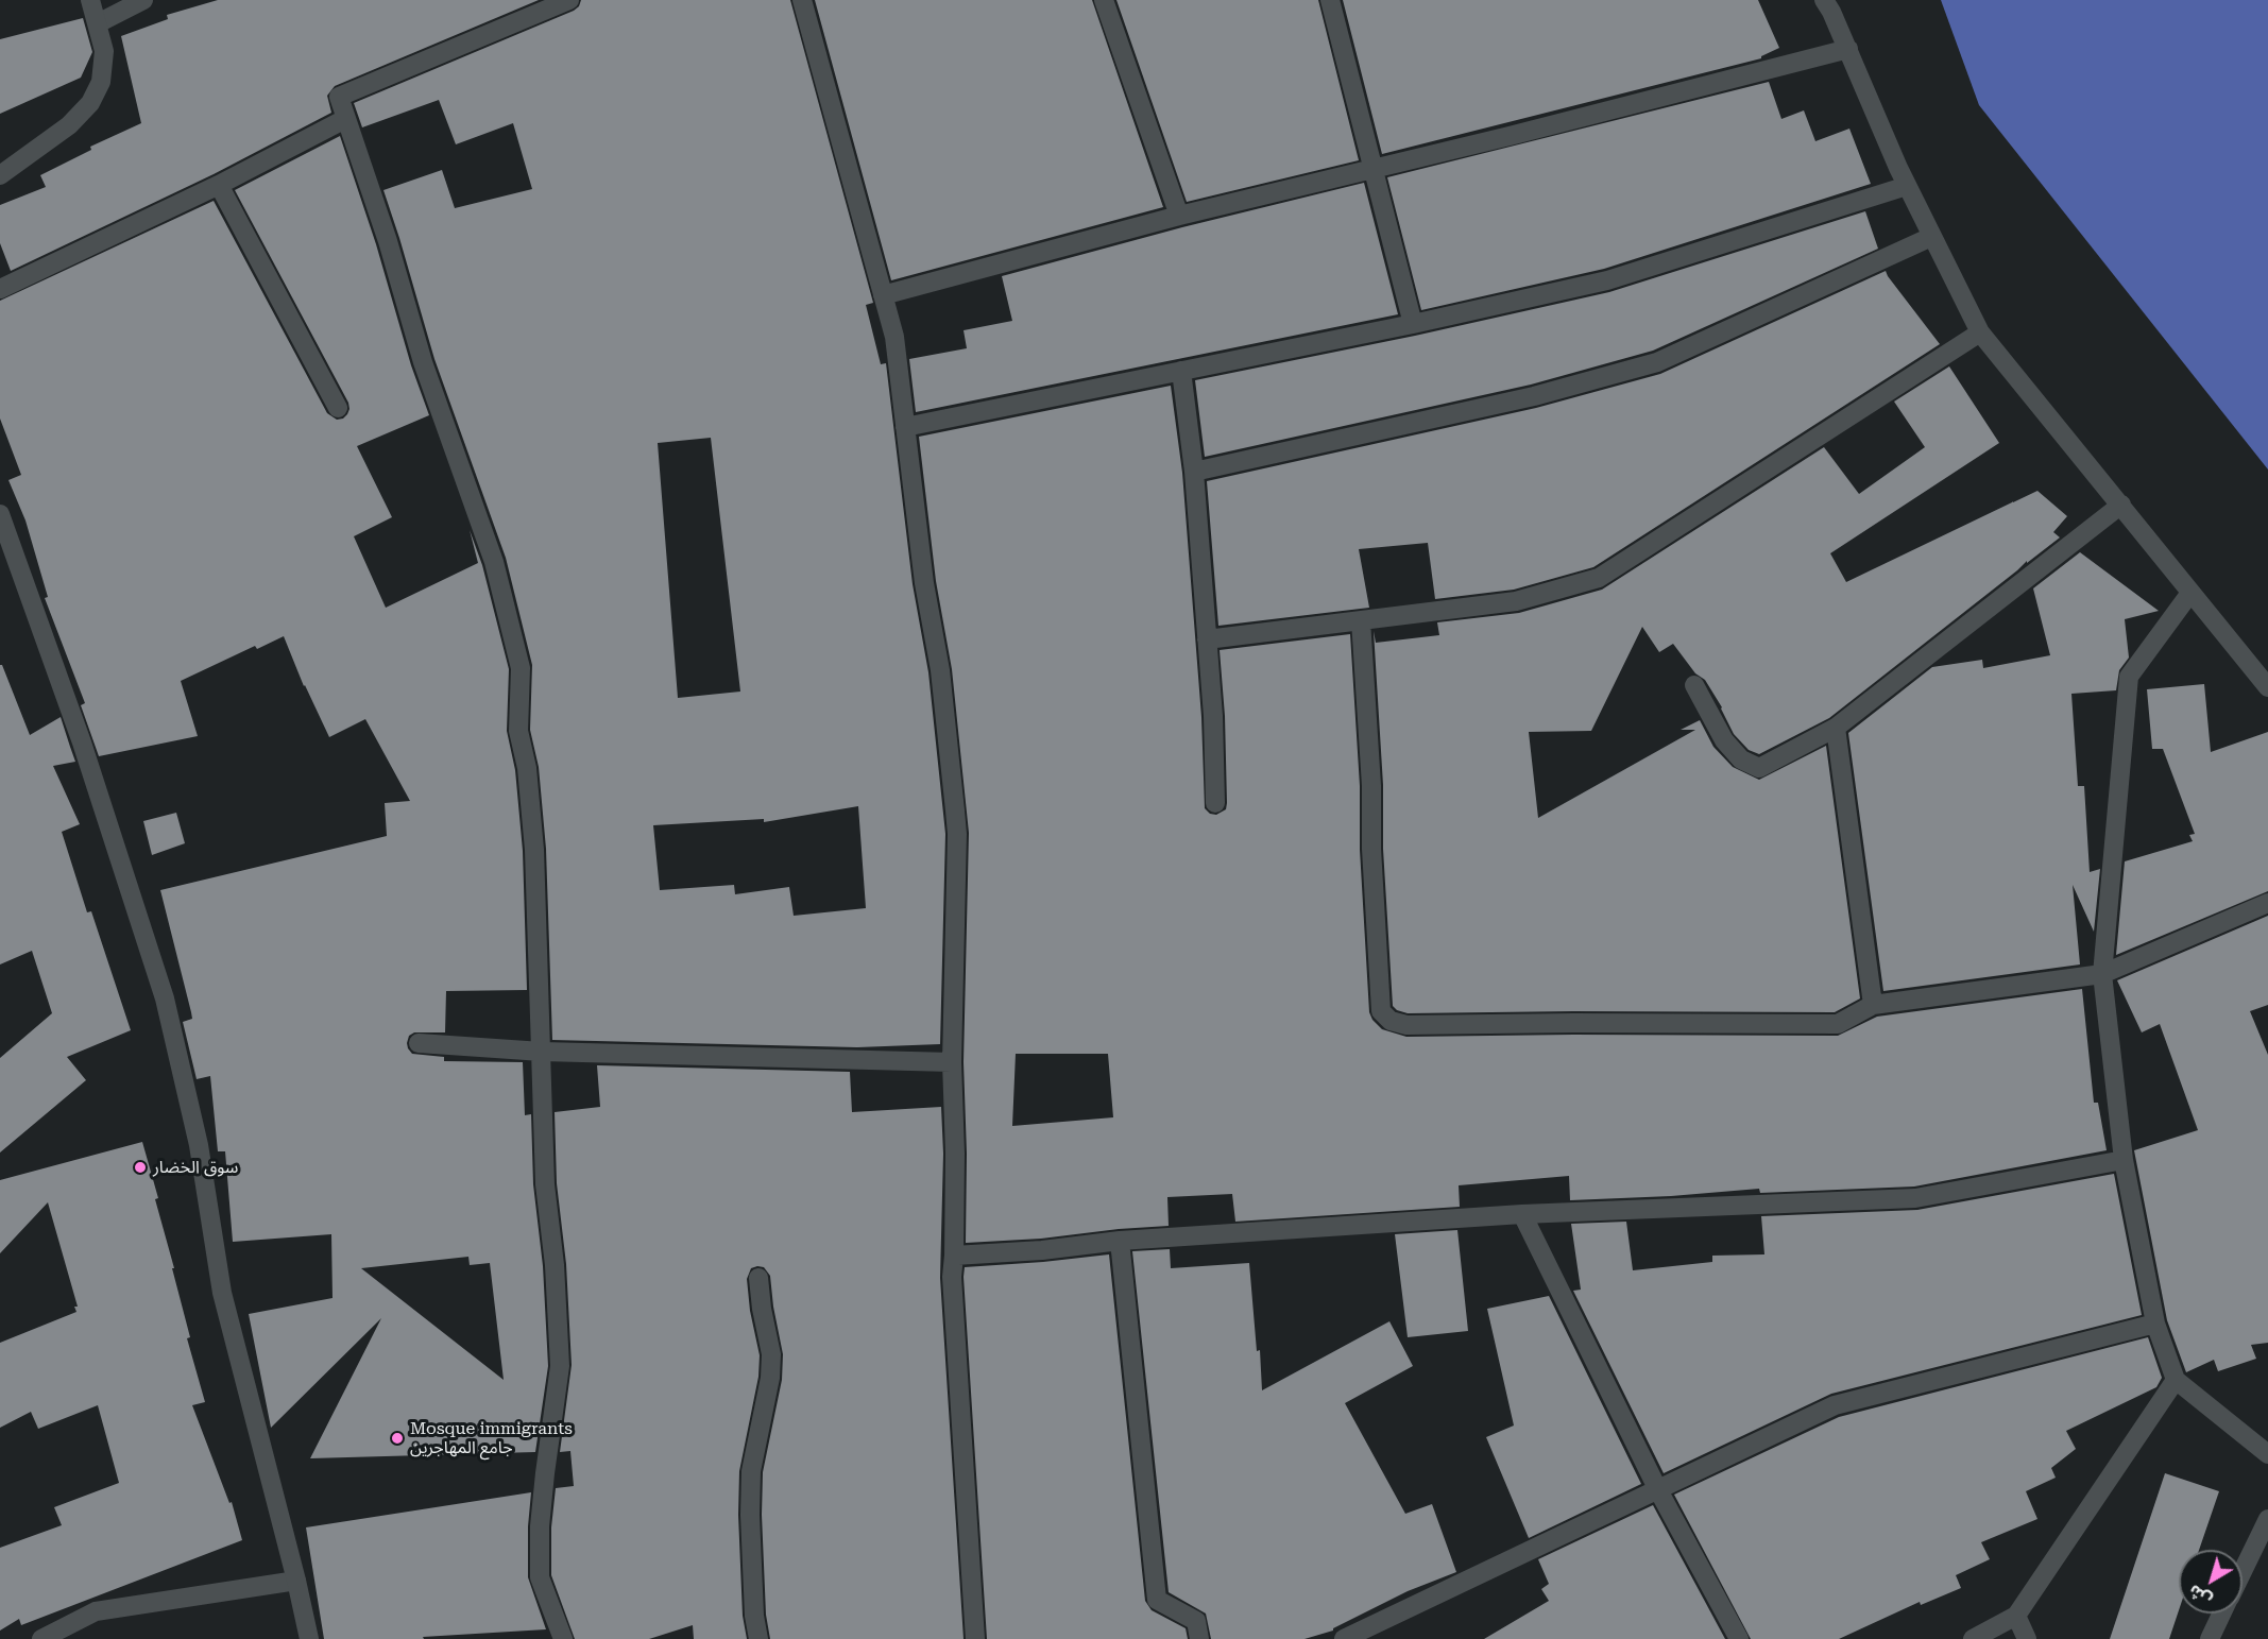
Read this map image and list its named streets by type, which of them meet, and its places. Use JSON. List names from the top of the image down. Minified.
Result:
{"places":["سوق الخضار","Mosque immigrants جامع المهاجرين"],"north":"bottom left"}
